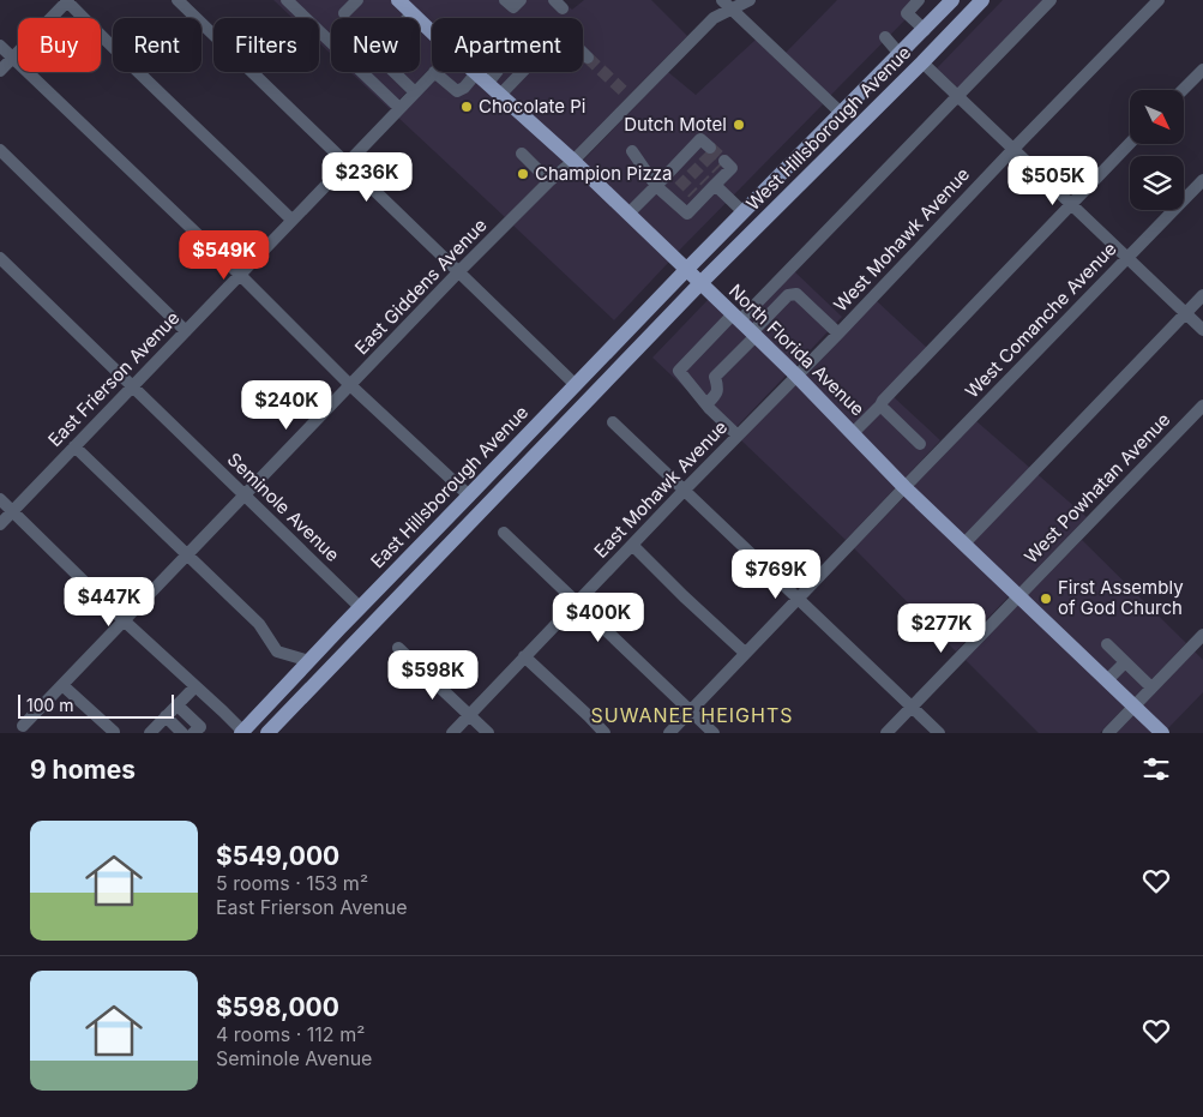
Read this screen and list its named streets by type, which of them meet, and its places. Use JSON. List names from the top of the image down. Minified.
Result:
{"streets":{"main road":["West Hillsborough Avenue","North Florida Avenue","East Hillsborough Avenue"],"street":["West Mohawk Avenue","East Giddens Avenue","West Comanche Avenue","East Frierson Avenue","West Powhatan Avenue","East Mohawk Avenue","Seminole Avenue"]},"crossings":[["West Hillsborough Avenue","North Florida Avenue"],["West Hillsborough Avenue","East Hillsborough Avenue"],["West Mohawk Avenue","North Florida Avenue"],["West Mohawk Avenue","East Mohawk Avenue"],["East Giddens Avenue","North Florida Avenue"],["East Giddens Avenue","Seminole Avenue"],["West Comanche Avenue","North Florida Avenue"],["North Florida Avenue","East Hillsborough Avenue"],["North Florida Avenue","West Powhatan Avenue"],["North Florida Avenue","East Mohawk Avenue"],["East Frierson Avenue","Seminole Avenue"],["East Hillsborough Avenue","Seminole Avenue"]],"districts":["SUWANEE HEIGHTS"],"places":["Chocolate Pi","Dutch Motel","Champion Pizza","First Assembly of God Church"],"scale_bar":"100 m","north":"bottom right","page":{"chip":["Buy","Rent","Filters","New","Apartment"],"price":["$236K","$505K","$549K","$240K","$769K","$447K","$400K","$277K","$598K"],"scale":"100 m","heading":"9 homes","list":[{"name":"$549,000","note":"5 rooms · 153 m² · East Frierson Avenue"},{"name":"$598,000","note":"4 rooms · 112 m² · Seminole Avenue"}]}}
